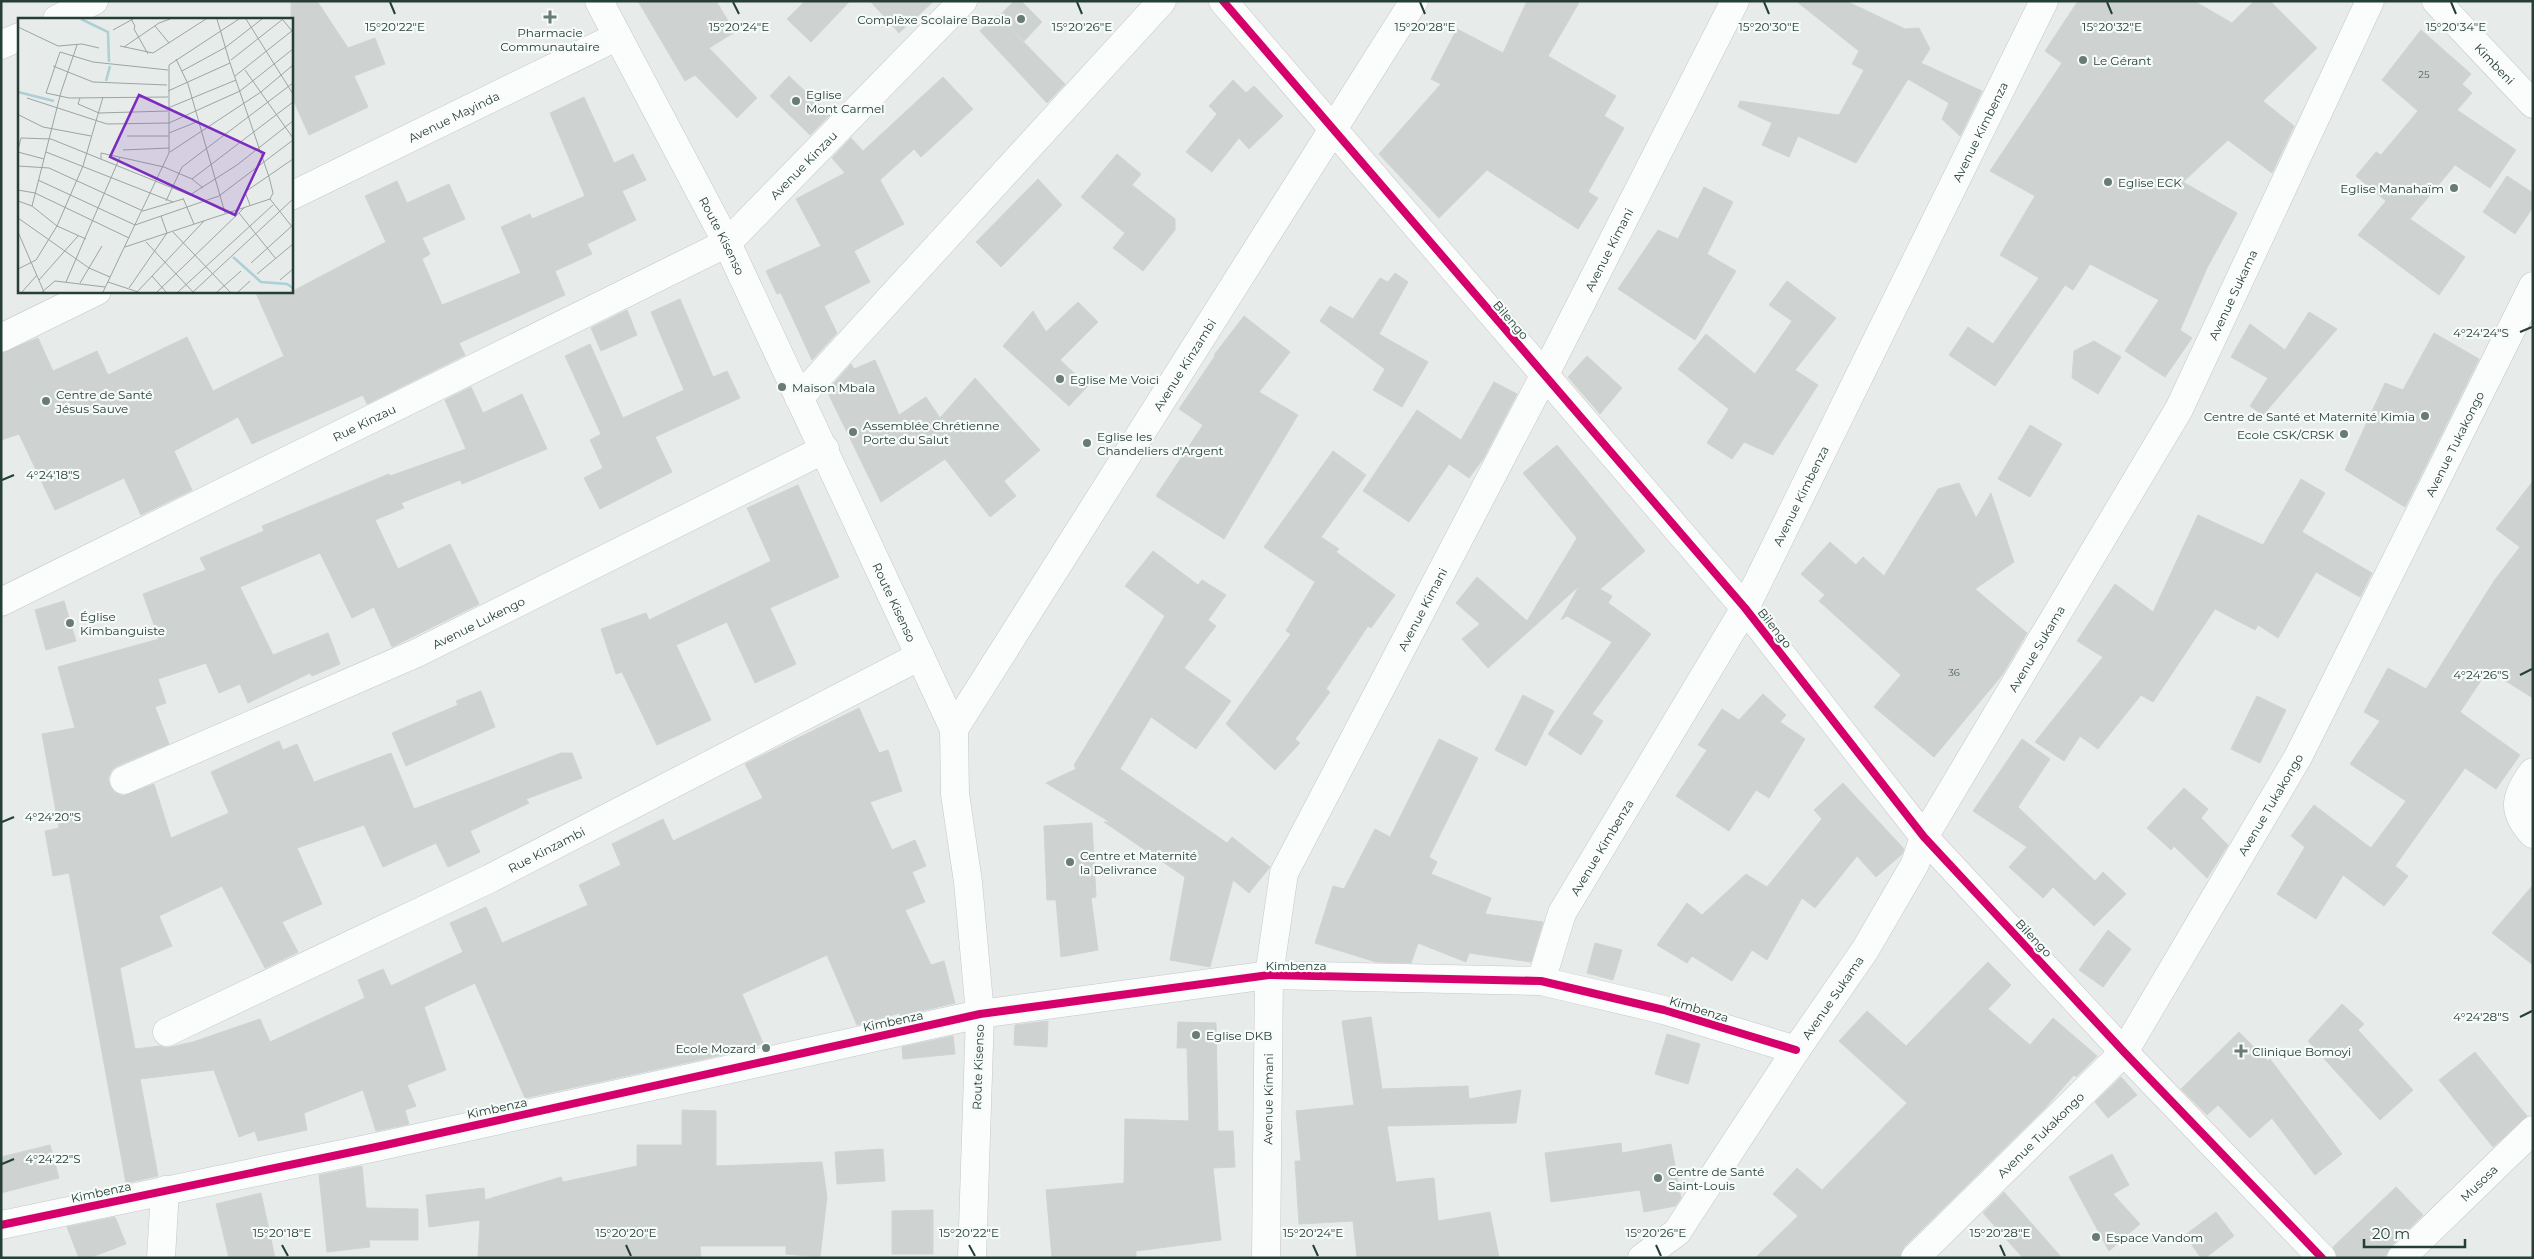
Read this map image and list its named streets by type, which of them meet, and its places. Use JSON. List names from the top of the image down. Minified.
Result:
{"streets":{"street":["Kimbeni","Avenue Mayinda","Avenue Kimbenza","Avenue Kinzau","Route Kisenso","Avenue Kimani","Avenue Sukama","Bilengo","Avenue Kinzambi","Rue Kinzau","Avenue Tukakongo","Avenue Lukengo","Rue Kinzambi","Kimbenza","Musosa"]},"crossings":[["Avenue Mayinda","Route Kisenso"],["Avenue Kimbenza","Bilengo"],["Avenue Kimbenza","Kimbenza"],["Avenue Kinzau","Route Kisenso"],["Avenue Kinzau","Rue Kinzau"],["Route Kisenso","Avenue Kinzambi"],["Route Kisenso","Rue Kinzau"],["Route Kisenso","Avenue Lukengo"],["Route Kisenso","Rue Kinzambi"],["Route Kisenso","Kimbenza"],["Avenue Kimani","Bilengo"],["Avenue Kimani","Kimbenza"],["Avenue Sukama","Bilengo"],["Avenue Sukama","Kimbenza"],["Bilengo","Avenue Kinzambi"],["Bilengo","Avenue Tukakongo"]],"places":{"health":["Pharmacie Communautaire","Clinique Bomoyi"],"other":["Complèxe Scolaire Bazola","Le Gérant","Eglise Mont Carmel","Eglise ECK","Eglise Manahaïm","Eglise Me Voici","Maison Mbala","Centre de Santé Jésus Sauve","Centre de Santé et Maternité Kimia","Assemblée Chrétienne Porte du Salut","Ecole CSK/CRSK","Eglise les Chandeliers d'Argent","Église Kimbanguiste","Centre et Maternité la Delivrance","Eglise DKB","Ecole Mozard","Centre de Santé Saint-Louis","Espace Vandom"]},"house_numbers":["25","36"],"scale_bar":"20 m","coordinates":["15°20'22\"E","15°20'28\"E","15°20'24\"E","15°20'26\"E","15°20'30\"E","15°20'32\"E","15°20'34\"E","4°24'24\"S","4°24'18\"S","4°24'26\"S","4°24'20\"S","4°24'28\"S","4°24'22\"S","15°20'18\"E","15°20'20\"E"]}
